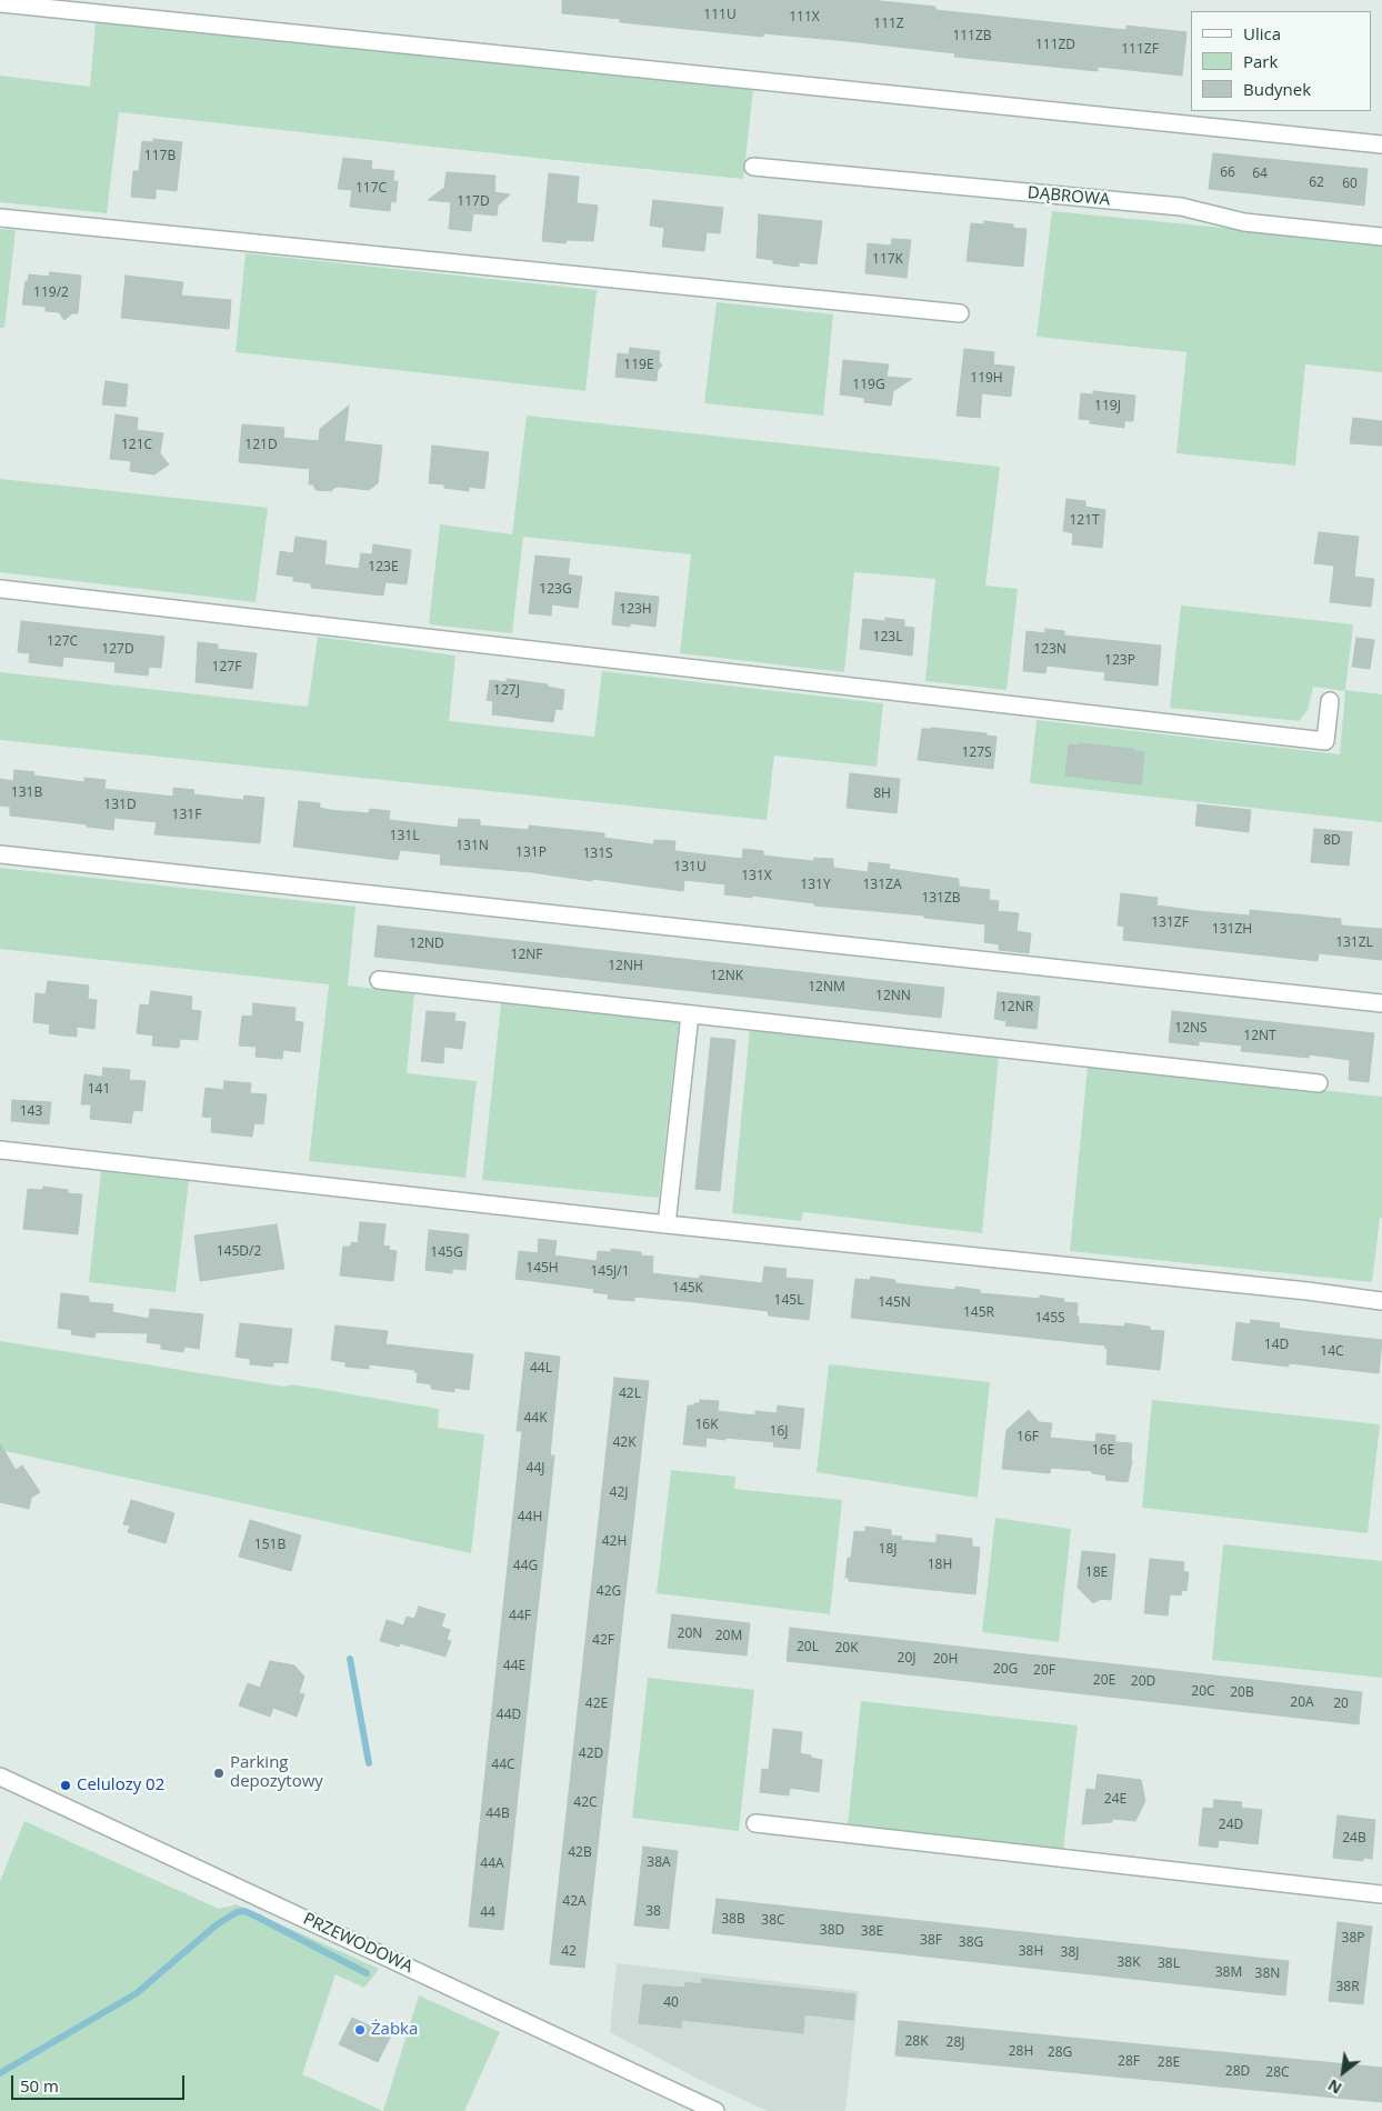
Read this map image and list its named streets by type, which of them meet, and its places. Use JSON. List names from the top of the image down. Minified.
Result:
{"streets":{"street":["DĄBROWA","PRZEWODOWA"]},"places":["Parking depozytowy","Celulozy 02","Żabka"],"house_numbers":["111U","111X","111Z","111ZB","111ZD","111ZF","117B","66","64","62","60","117C","117D","117K","119/2","119E","119H","119G","119J","121C","121D","121T","123E","123G","123H","123L","127C","127D","123N","123P","127F","127J","127S","131B","8H","131D","131F","131L","8D","131N","131P","131S","131U","131X","131Y","131ZA","131ZB","131ZF","131ZH","131ZL","12ND","12NF","12NH","12NK","12NM","12NN","12NR","12NS","12NT","141","143","145D/2","145G","145H","145J/1","145K","145L","145N","145R","145S","14D","14C","44L","42L","44K","16K","16J","16F","42K","16E","44J","42J","44H","42H","151B","18J","18H","44G","18E","42G","44F","20N","20M","42F","20L","20K","20J","20H","44E","20G","20F","20E","20D","20C","20B","20A","42E","20","44D","42D","44C","24E","42C","44B","24D","24B","42B","38A","44A","42A","38","44","38B","38C","38D","38E","38P","38F","38G","42","38H","38J","38K","38L","38M","38N","38R","40","28K","28J","28H","28G","28F","28E","28D","28C"],"legend":["Ulica","Park","Budynek"],"scale_bar":"50 m","north":"bottom left"}
